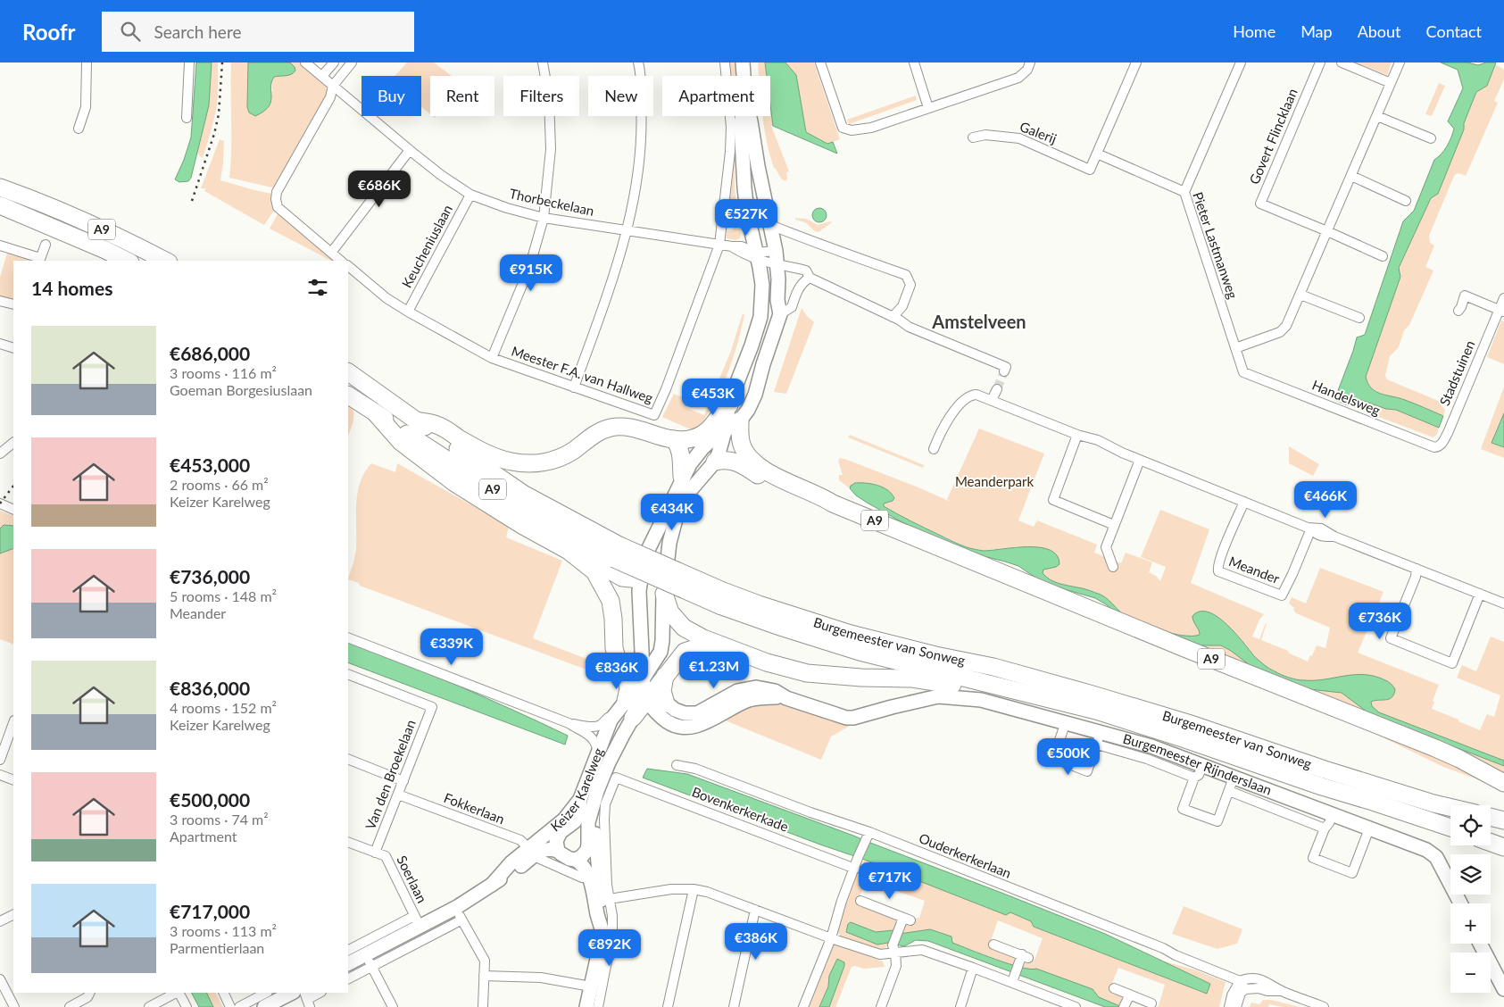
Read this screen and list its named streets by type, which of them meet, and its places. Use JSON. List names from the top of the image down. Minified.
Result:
{"streets":{"highway":["A9","Burgemeester van Sonweg"],"main road":["Burgemeester Rijnderslaan","Keizer Karelweg"],"street":["Galerij","Govert Flincklaan","Thorbeckelaan","Pieter Lastmanweg","Keucheniuslaan","Stadstuinen","Meester F.A. van Hallweg","Handelsweg","Meander","Van den Broekelaan","Fokkerlaan","Bovenkerkerkade","Ouderkerkerlaan","Soerlaan"]},"crossings":[["Galerij","Pieter Lastmanweg"],["Thorbeckelaan","Keucheniuslaan"],["Thorbeckelaan","Meester F.A. van Hallweg"],["A9","Burgemeester van Sonweg"],["A9","Burgemeester Rijnderslaan"],["A9","Keizer Karelweg"],["Pieter Lastmanweg","Handelsweg"],["Keucheniuslaan","Meester F.A. van Hallweg"],["Stadstuinen","Handelsweg"],["Burgemeester Rijnderslaan","Keizer Karelweg"],["Van den Broekelaan","Fokkerlaan"],["Van den Broekelaan","Soerlaan"],["Keizer Karelweg","Fokkerlaan"],["Keizer Karelweg","Soerlaan"],["Fokkerlaan","Bovenkerkerkade"]],"districts":["Amstelveen"],"parks":["Meanderpark"],"page":{"header":"Roofr","search":"Search here","nav":["Home","Map","About","Contact"],"chip":["Buy","Rent","Filters","New","Apartment"],"price":["€686K","€527K","€915K","€453K","€466K","€434K","€736K","€339K","€1.23M","€836K","€500K","€717K","€386K","€892K"],"heading":"14 homes","list":[{"name":"€686,000","note":"3 rooms · 116 m² · Goeman Borgesiuslaan"},{"name":"€453,000","note":"2 rooms · 66 m² · Keizer Karelweg"},{"name":"€736,000","note":"5 rooms · 148 m² · Meander"},{"name":"€836,000","note":"4 rooms · 152 m² · Keizer Karelweg"},{"name":"€500,000","note":"3 rooms · 74 m² · Apartment"},{"name":"€717,000","note":"3 rooms · 113 m² · Parmentierlaan"}],"map_buttons":["+","−"]}}
